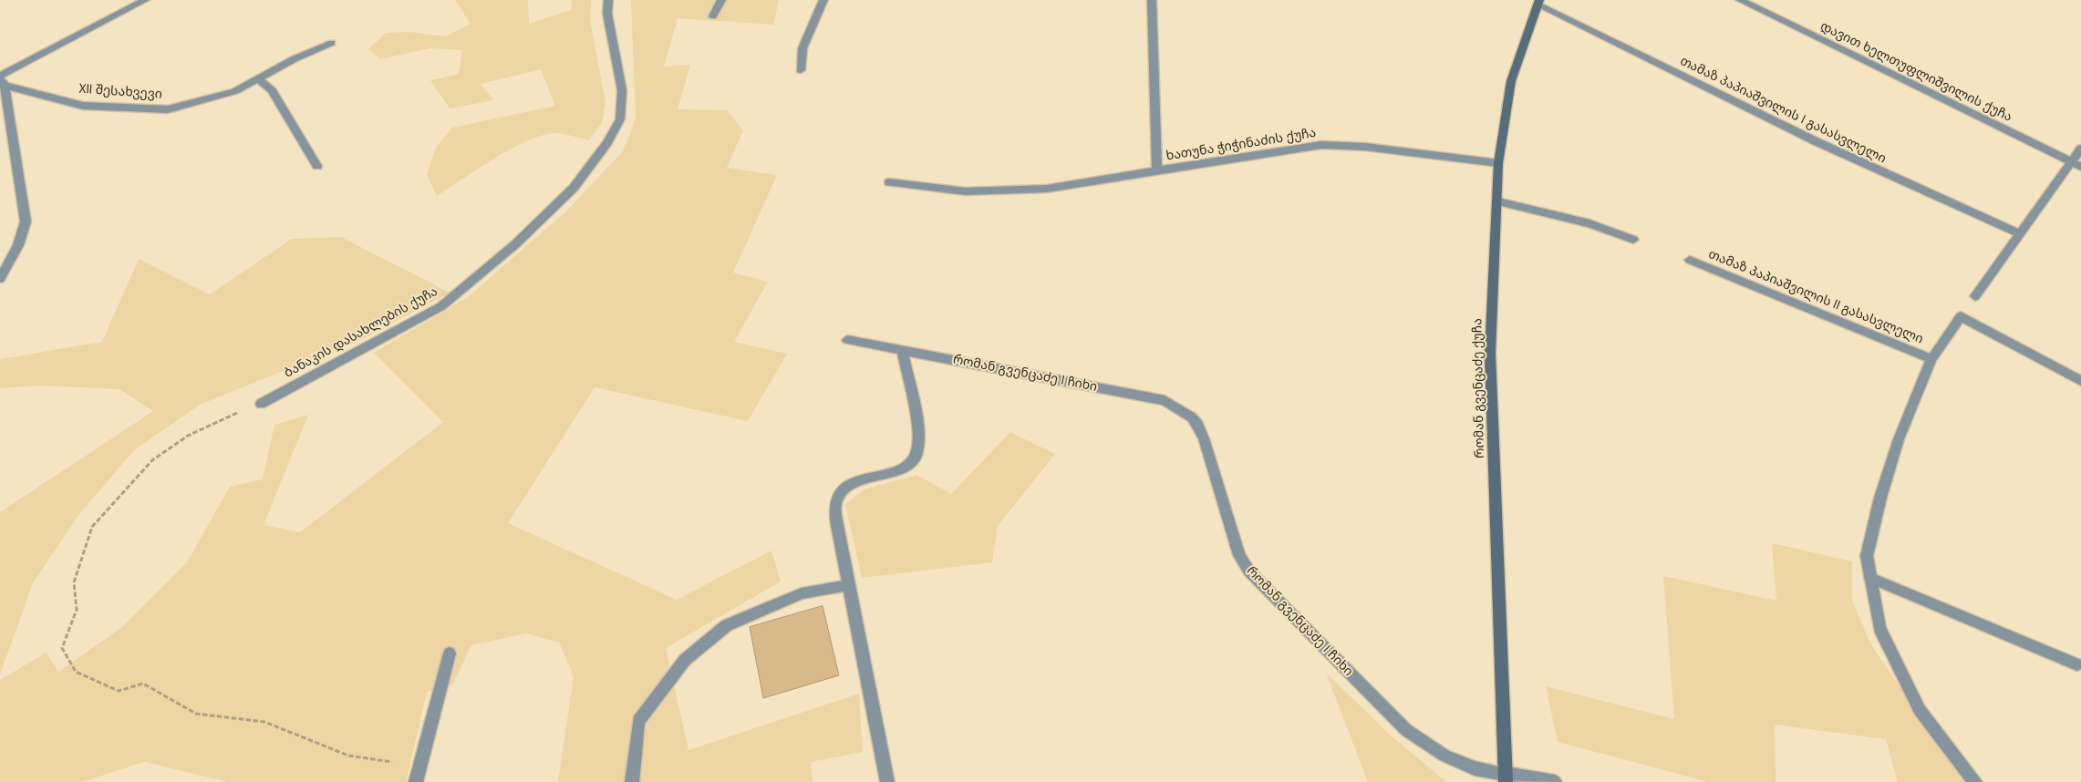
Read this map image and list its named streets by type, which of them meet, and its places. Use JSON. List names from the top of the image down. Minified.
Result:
{"streets":{"street":["დავით ხელთუფლიშვილის ქუჩა","XII შესახვევი","თამაზ პაპიაშვილის I გასასვლელი","ხათუნა ჭიჭინაძის ქუჩა","თამაზ პაპიაშვილის II გასასვლელი","ბანაკის დასახლების ქუჩა","რომან გვენცაძე I ჩიხი","რომან გვენცაძე ქუჩა"]},"crossings":[["თამაზ პაპიაშვილის I გასასვლელი","რომან გვენცაძე ქუჩა"],["ხათუნა ჭიჭინაძის ქუჩა","რომან გვენცაძე ქუჩა"],["რომან გვენცაძე I ჩიხი","რომან გვენცაძე ქუჩა"]]}
